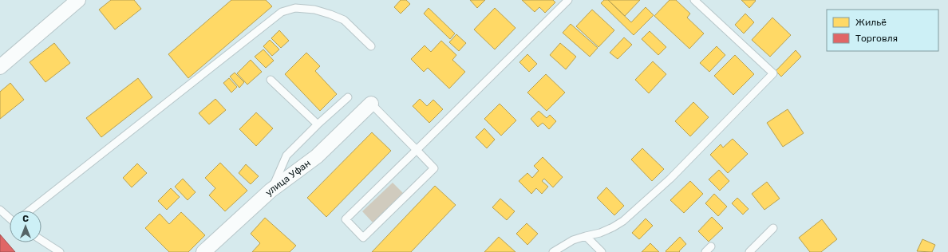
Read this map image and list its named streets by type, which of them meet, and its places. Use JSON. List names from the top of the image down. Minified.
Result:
{"streets":{"street":["улица Уфан"]},"legend":["Жильё","Торговля"],"north":"top"}
